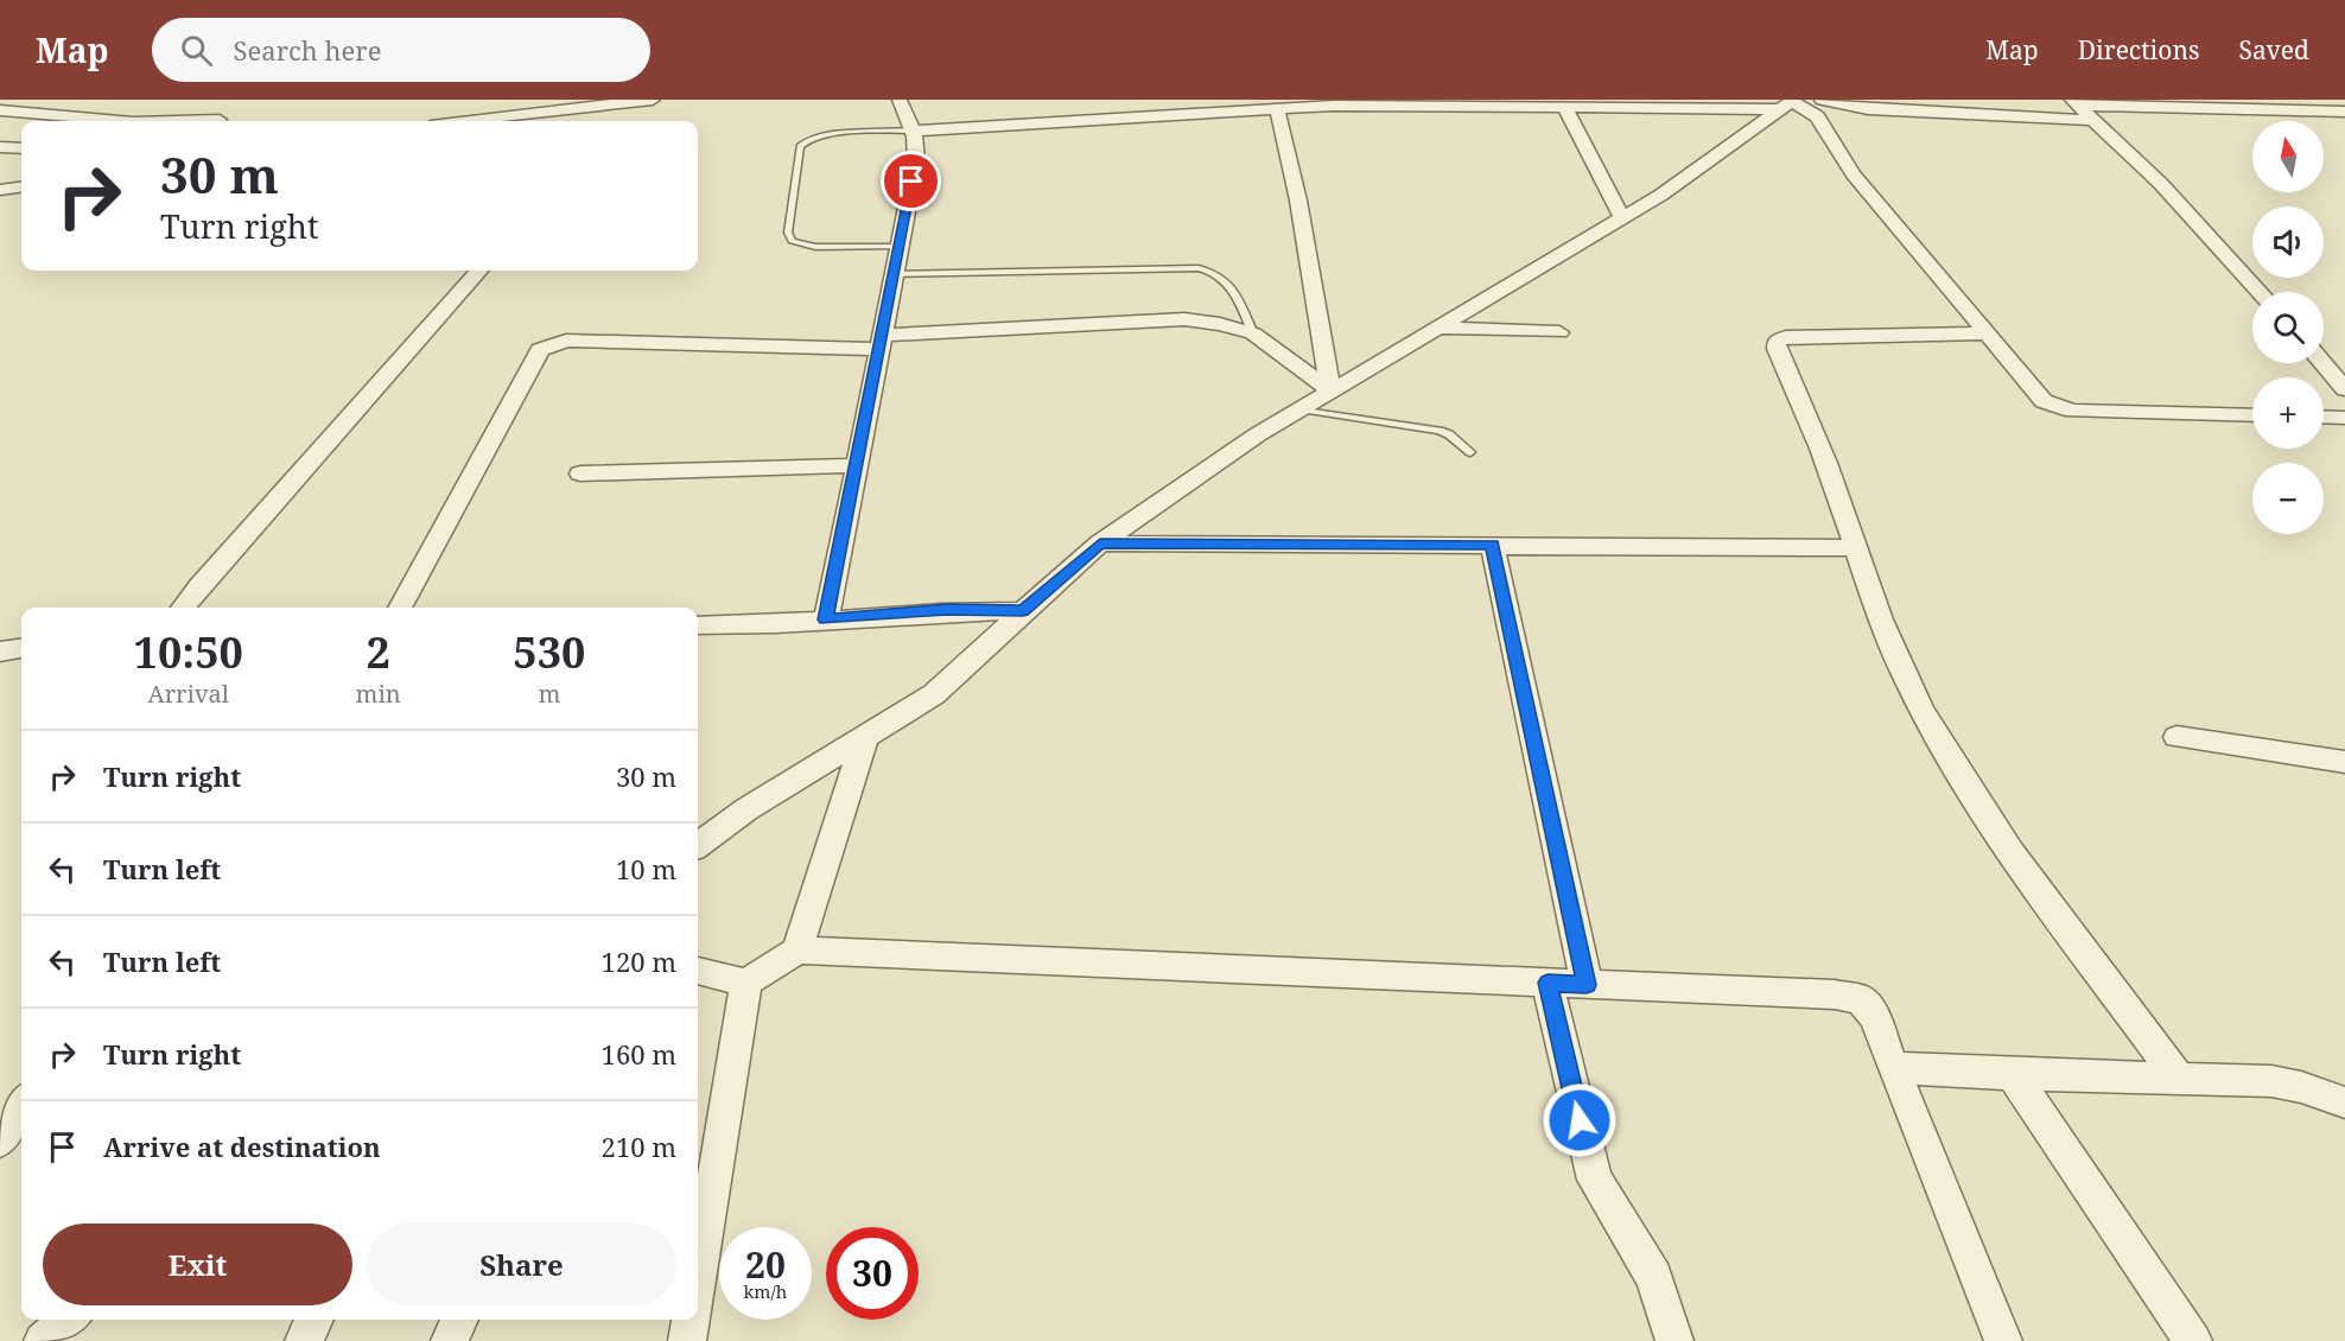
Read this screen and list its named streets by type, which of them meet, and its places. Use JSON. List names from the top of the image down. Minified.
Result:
{"north":"top","page":{"header":"Map","search":"Search here","nav":["Map","Directions","Saved"],"map_buttons":["+","−"],"turn":["30 m","Turn right"],"eta":["10:50","Arrival","2","min","530","m"],"list":[{"name":"Turn right","value":"30 m"},{"name":"Turn left","value":"10 m"},{"name":"Turn left","value":"120 m"},{"name":"Turn right","value":"160 m"},{"name":"Arrive at destination","value":"210 m"}],"buttons":["Exit","Share"],"speed":"20 km/h","limit":"30"}}
